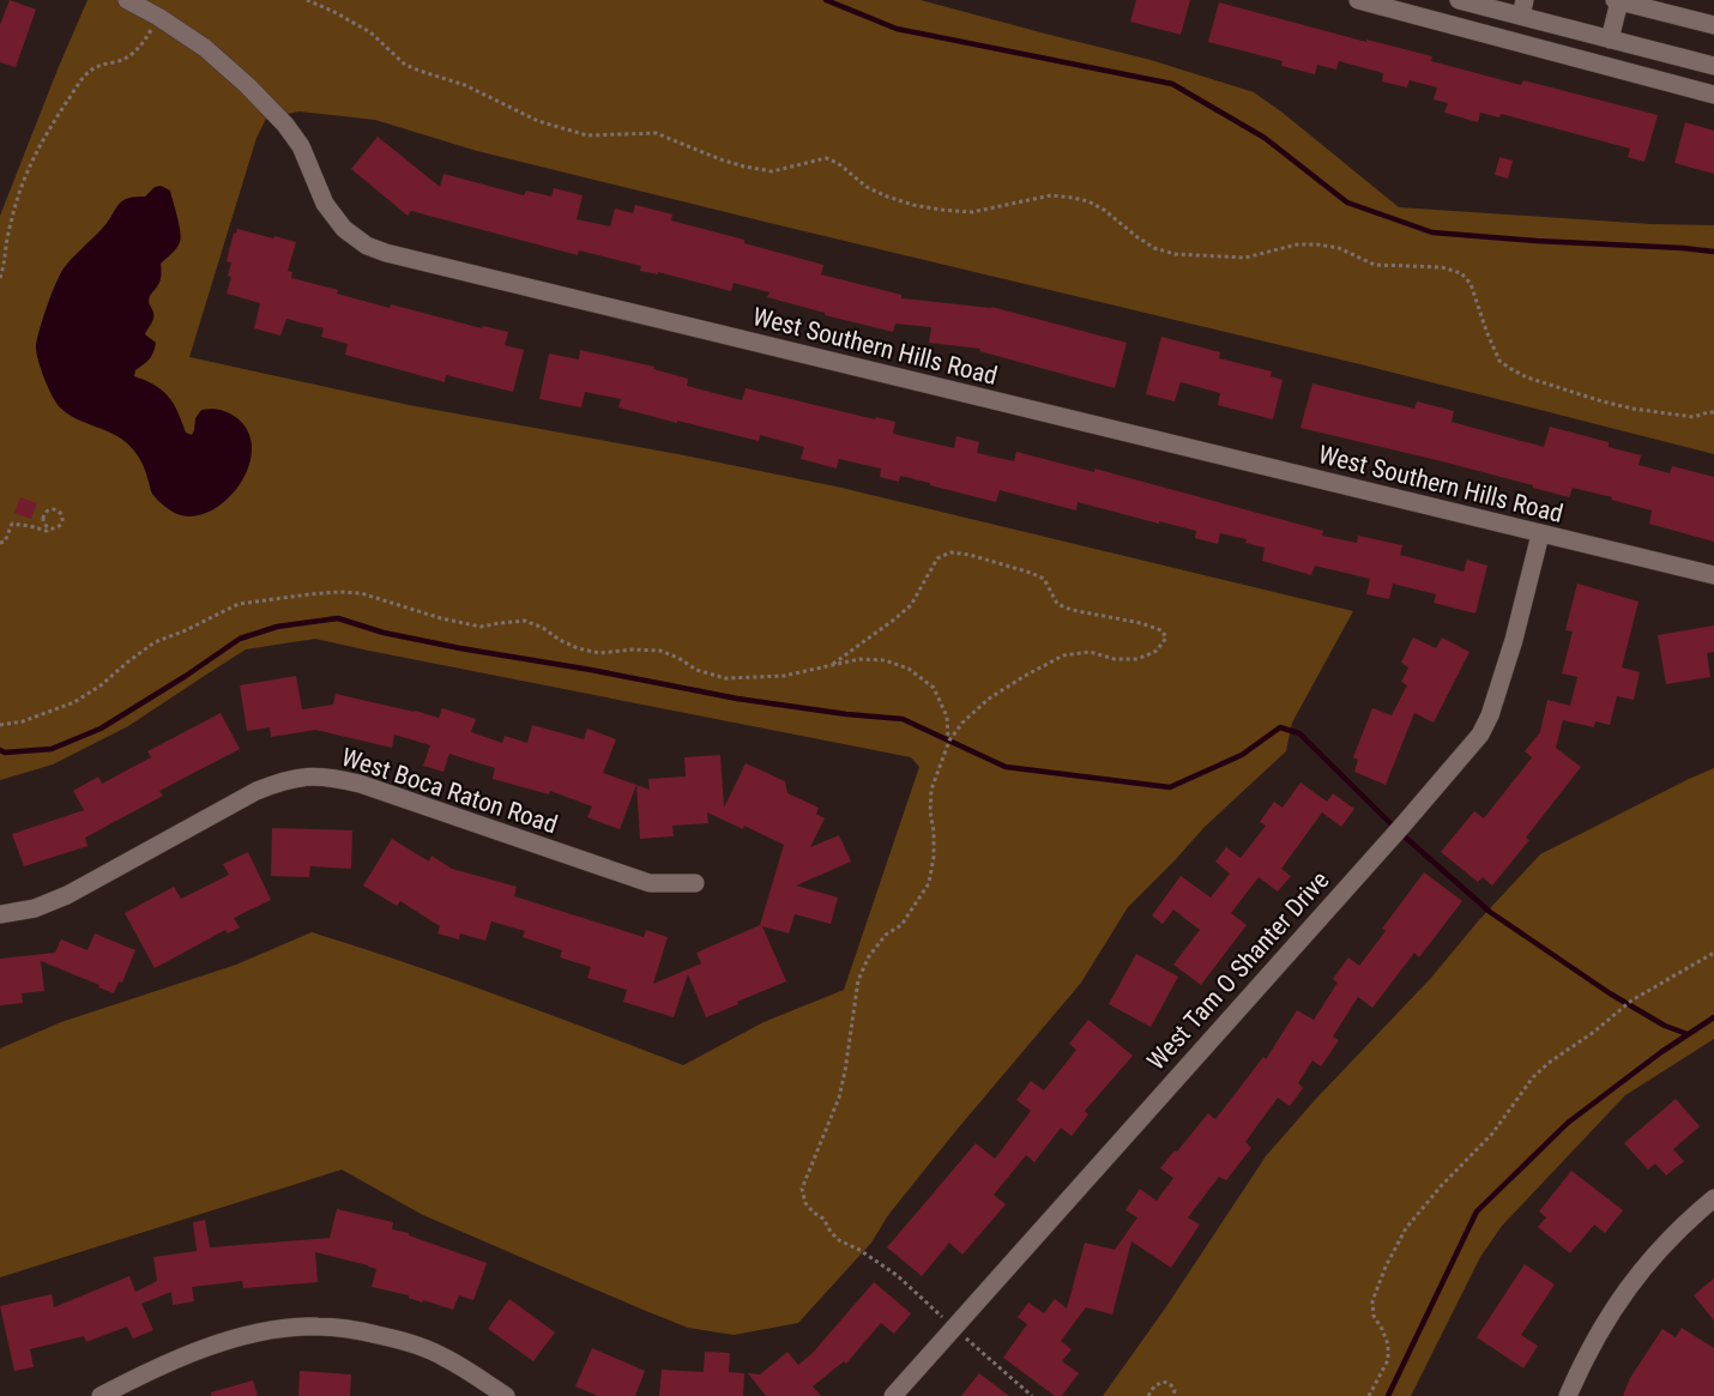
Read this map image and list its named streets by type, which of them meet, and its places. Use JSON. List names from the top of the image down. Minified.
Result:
{"streets":{"street":["West Southern Hills Road","West Boca Raton Road","West Tam O Shanter Drive"]},"crossings":[["West Southern Hills Road","West Tam O Shanter Drive"]]}
